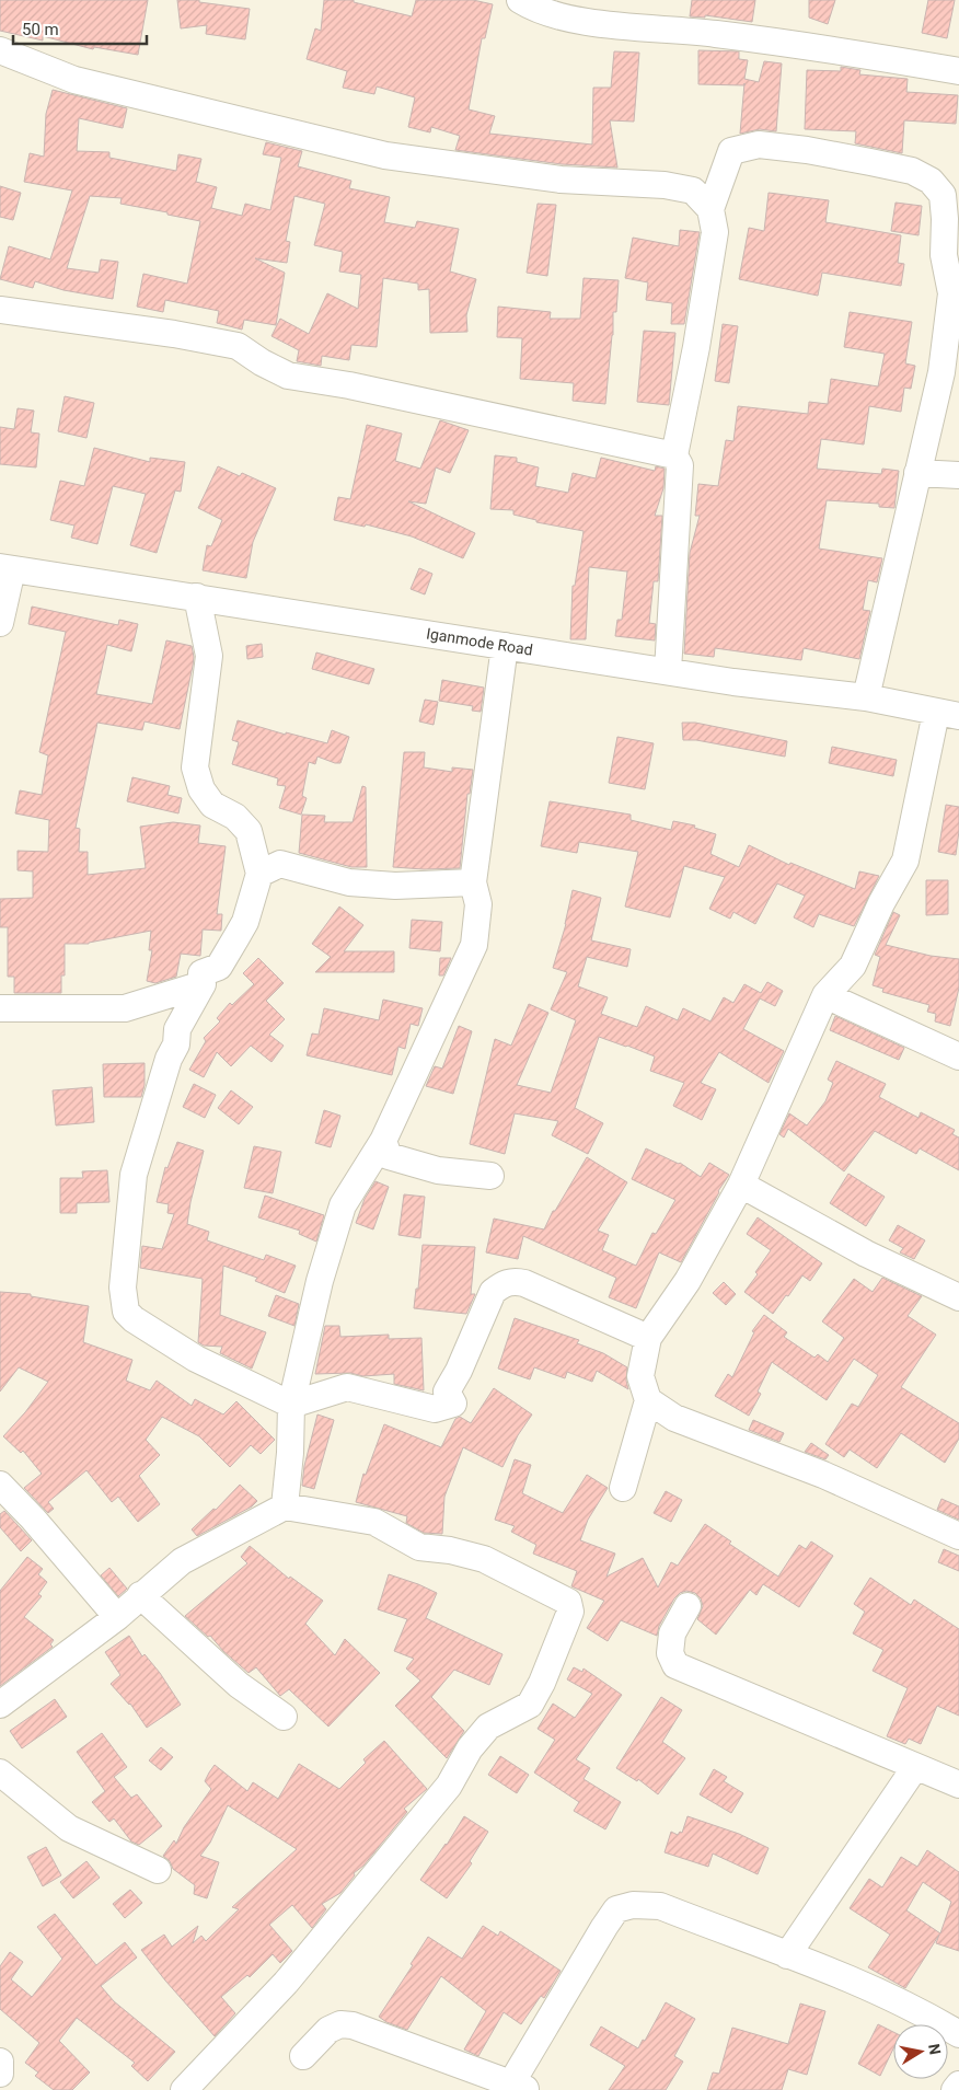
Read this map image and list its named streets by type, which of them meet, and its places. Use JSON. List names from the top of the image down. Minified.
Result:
{"streets":{"street":["Iganmode Road"]},"scale_bar":"50 m","north":"right"}
